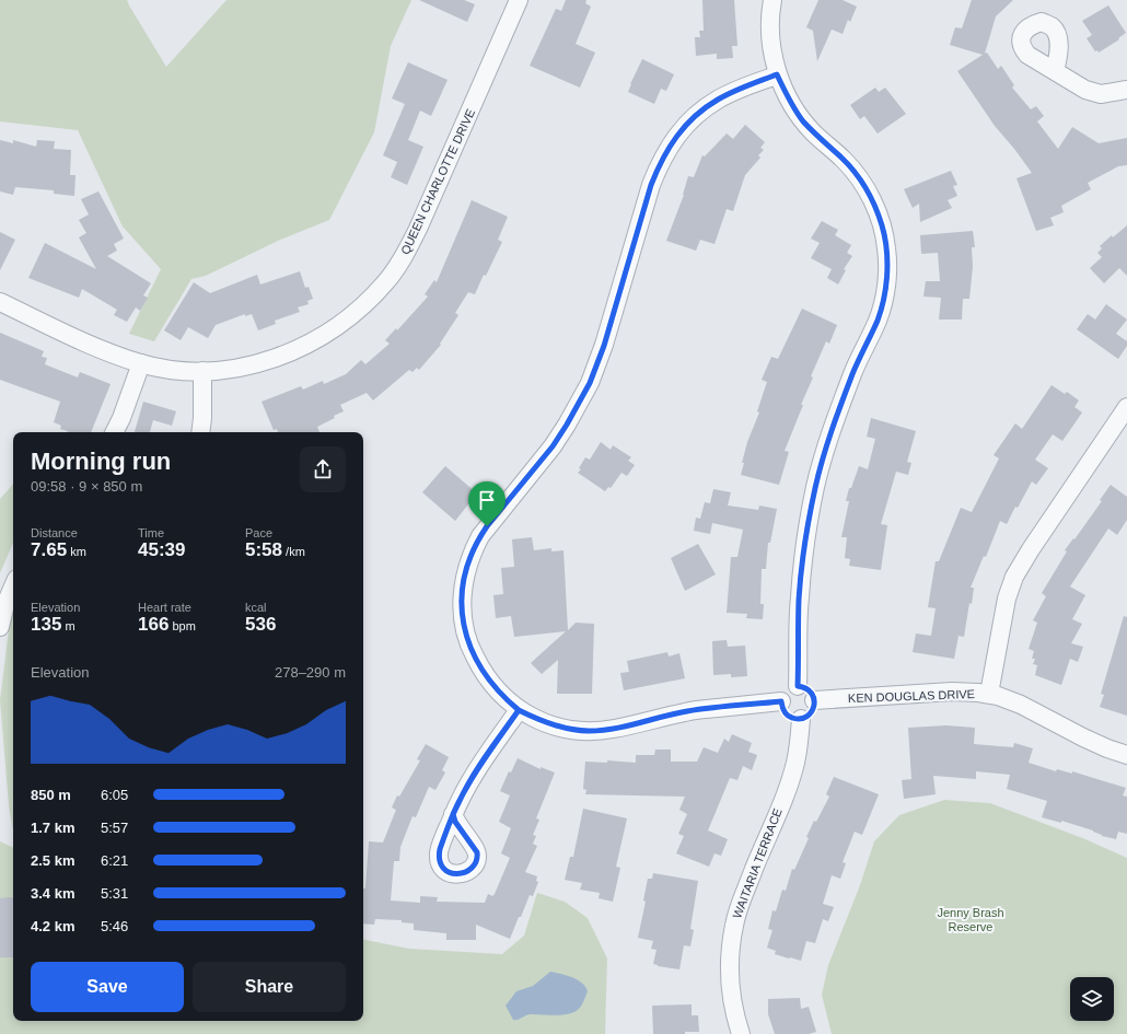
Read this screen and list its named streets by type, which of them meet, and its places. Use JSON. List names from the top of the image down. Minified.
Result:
{"streets":{"street":["QUEEN CHARLOTTE DRIVE","KEN DOUGLAS DRIVE","WAITARIA TERRACE"]},"crossings":[["KEN DOUGLAS DRIVE","WAITARIA TERRACE"]],"parks":["Jenny Brash Reserve"],"page":{"heading":["Morning run","09:58 · 9 × 850 m"],"stats":[["Distance","7.65 km"],["Time","45:39"],["Pace","5:58 /km"],["Elevation","135 m"],["Heart rate","166 bpm"],["kcal","536"]],"chart":["Elevation","278–290 m"],"list":[{"name":"850 m","note":"6:05"},{"name":"1.7 km","note":"5:57"},{"name":"2.5 km","note":"6:21"},{"name":"3.4 km","note":"5:31"},{"name":"4.2 km","note":"5:46"}],"buttons":["Save","Share"]}}
